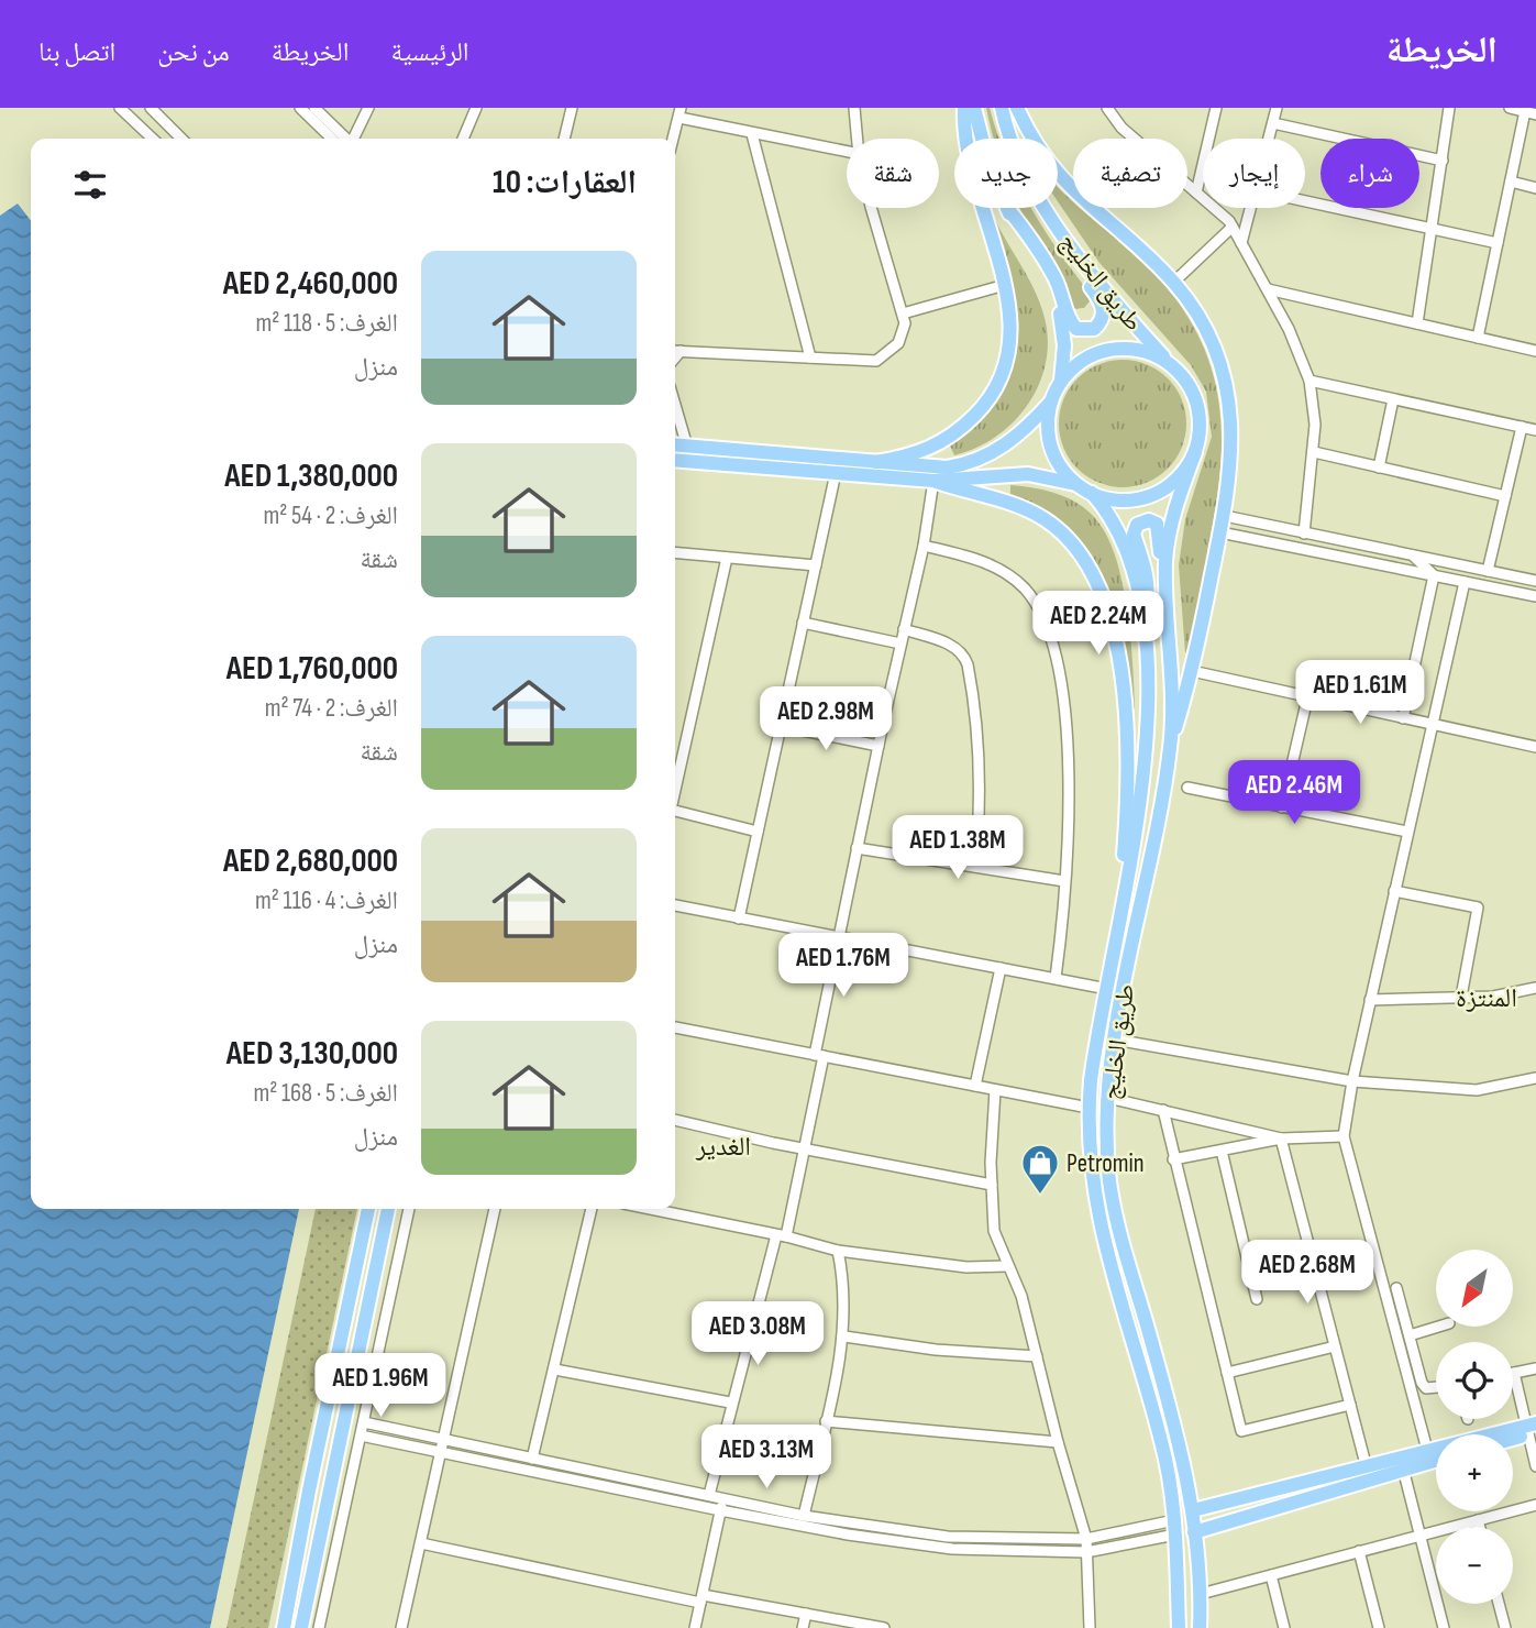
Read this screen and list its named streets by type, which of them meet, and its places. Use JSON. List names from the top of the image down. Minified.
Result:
{"streets":{"main road":["طريق الخليج"]},"districts":["المنتزة","الغدير"],"places":{"shop":["Petromin"]},"north":"bottom left","page":{"header":"الخريطة","nav":["الرئيسية","الخريطة","من نحن","اتصل بنا"],"chip":["شراء","إيجار","تصفية","جديد","شقة"],"heading":"العقارات: 10","list":[{"name":"AED 2,460,000","note":"الغرف: 5 · 118 m² · منزل"},{"name":"AED 1,380,000","note":"الغرف: 2 · 54 m² · شقة"},{"name":"AED 1,760,000","note":"الغرف: 2 · 74 m² · شقة"},{"name":"AED 2,680,000","note":"الغرف: 4 · 116 m² · منزل"},{"name":"AED 3,130,000","note":"الغرف: 5 · 168 m² · منزل"}],"price":["AED 2.24M","AED 1.61M","AED 2.98M","AED 2.46M","AED 1.38M","AED 1.76M","AED 2.68M","AED 3.08M","AED 1.96M","AED 3.13M"],"map_buttons":["+","−"]}}
